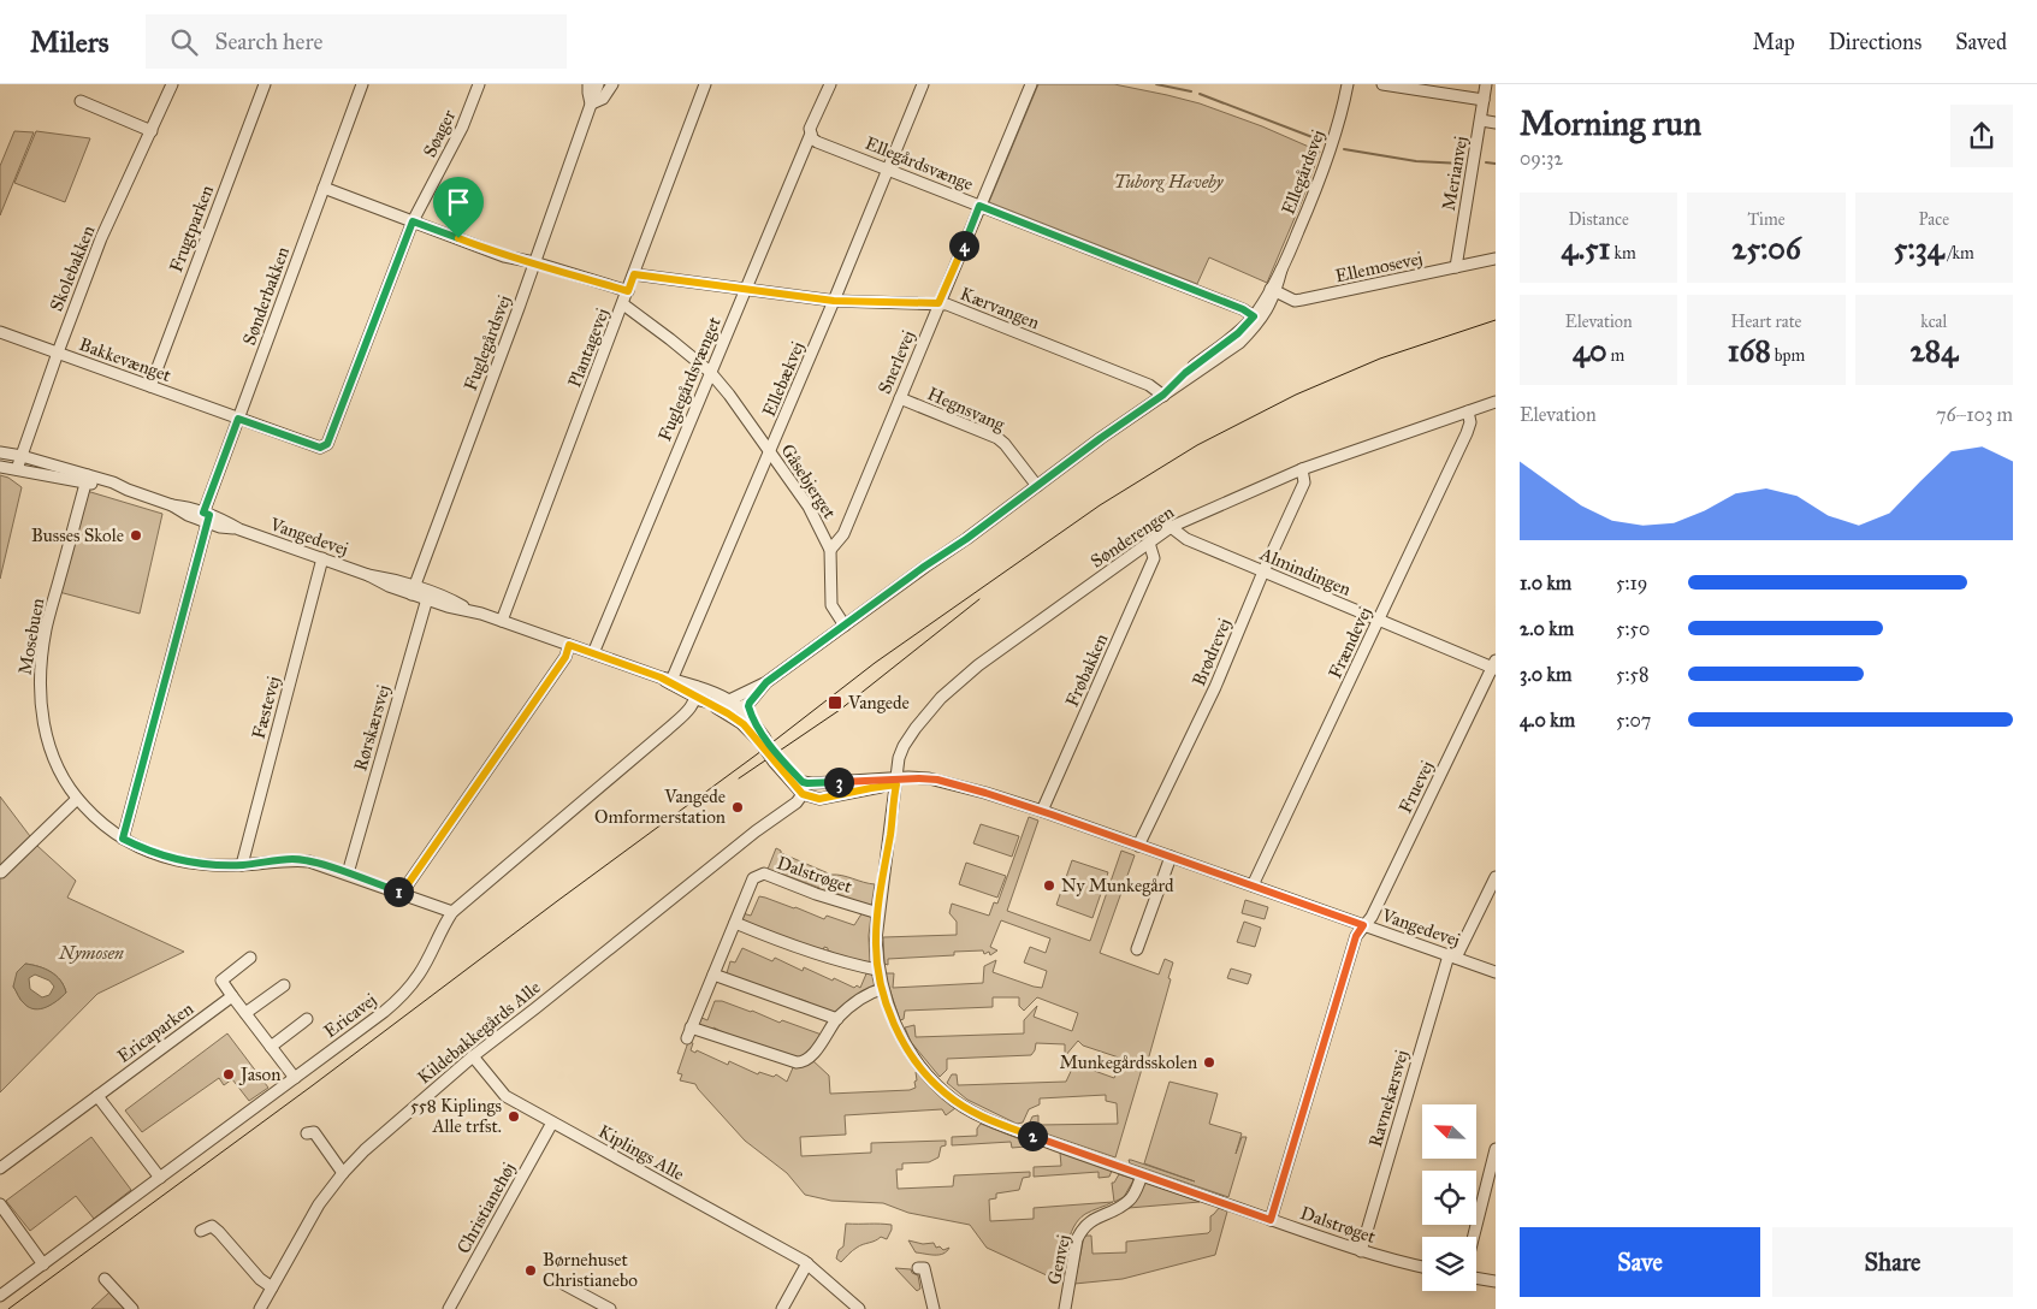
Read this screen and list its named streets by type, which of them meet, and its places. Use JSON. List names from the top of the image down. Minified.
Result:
{"streets":{"street":["Søager","Ellegårdsvænge","Ellegårdsvej","Merianvej","Frugtparken","Ellemosevej","Skolebakken","Sønderbakken","Kærvangen","Fuglegårdsvej","Plantagevej","Bakkevænget","Snerlevej","Fuglegårdsvænget","Ellebækvej","Hegnsvang","Gåsebjerget","Vangedevej","Sønderengen","Almindingen","Mosebuen","Frændevej","Brødrevej","Frøbakken","Fæstevej","Rørskærsvej","Fruevej","Dalstrøget","Ericavej","Ericaparken","Kildebakkegårds Alle","Ravnekærsvej","Kiplings Alle","Christianehøj","Genvej"]},"crossings":[["Søager","Sønderbakken"],["Søager","Bakkevænget"],["Ellegårdsvænge","Ellegårdsvej"],["Ellegårdsvænge","Snerlevej"],["Ellegårdsvænge","Fuglegårdsvænget"],["Ellegårdsvænge","Ellebækvej"],["Ellegårdsvej","Ellemosevej"],["Ellegårdsvej","Kærvangen"],["Ellegårdsvej","Hegnsvang"],["Ellegårdsvej","Gåsebjerget"],["Ellegårdsvej","Vangedevej"],["Merianvej","Ellemosevej"],["Frugtparken","Bakkevænget"],["Skolebakken","Bakkevænget"],["Skolebakken","Vangedevej"],["Sønderbakken","Bakkevænget"],["Sønderbakken","Vangedevej"],["Sønderbakken","Mosebuen"],["Kærvangen","Plantagevej"],["Kærvangen","Snerlevej"],["Kærvangen","Fuglegårdsvænget"],["Kærvangen","Ellebækvej"],["Fuglegårdsvej","Vangedevej"],["Plantagevej","Gåsebjerget"],["Plantagevej","Vangedevej"],["Snerlevej","Hegnsvang"],["Snerlevej","Gåsebjerget"],["Fuglegårdsvænget","Gåsebjerget"],["Fuglegårdsvænget","Vangedevej"],["Ellebækvej","Gåsebjerget"],["Ellebækvej","Vangedevej"],["Vangedevej","Sønderengen"],["Vangedevej","Mosebuen"],["Vangedevej","Frændevej"],["Vangedevej","Brødrevej"],["Vangedevej","Frøbakken"],["Vangedevej","Fæstevej"],["Vangedevej","Rørskærsvej"],["Vangedevej","Fruevej"],["Vangedevej","Dalstrøget"],["Vangedevej","Ericavej"],["Vangedevej","Kildebakkegårds Alle"],["Vangedevej","Ravnekærsvej"],["Sønderengen","Almindingen"],["Sønderengen","Frændevej"],["Sønderengen","Brødrevej"],["Sønderengen","Frøbakken"],["Sønderengen","Dalstrøget"],["Almindingen","Frændevej"],["Almindingen","Brødrevej"],["Almindingen","Fruevej"],["Mosebuen","Fæstevej"],["Mosebuen","Rørskærsvej"],["Mosebuen","Ericavej"],["Fruevej","Dalstrøget"],["Dalstrøget","Ravnekærsvej"],["Dalstrøget","Genvej"],["Kildebakkegårds Alle","Kiplings Alle"],["Kiplings Alle","Christianehøj"]],"parks":["Tuborg Haveby","Nymosen"],"places":{"other":["Busses Skole","Vangede Omformerstation","Ny Munkegård","Munkegårdsskolen","Jason","558 Kiplings Alle trfst.","Børnehuset Christianebo"],"transit":["Vangede"]},"north":"top left","page":{"header":"Milers","search":"Search here","nav":["Map","Directions","Saved"],"heading":["Morning run","09:32"],"stats":[["Distance","4.51 km"],["Time","25:06"],["Pace","5:34 /km"],["Elevation","40 m"],["Heart rate","168 bpm"],["kcal","284"]],"pins":["4","3","1","2"],"chart":["Elevation","76–103 m"],"list":[{"name":"1.0 km","note":"5:19"},{"name":"2.0 km","note":"5:50"},{"name":"3.0 km","note":"5:58"},{"name":"4.0 km","note":"5:07"}],"buttons":["Save","Share"]}}
